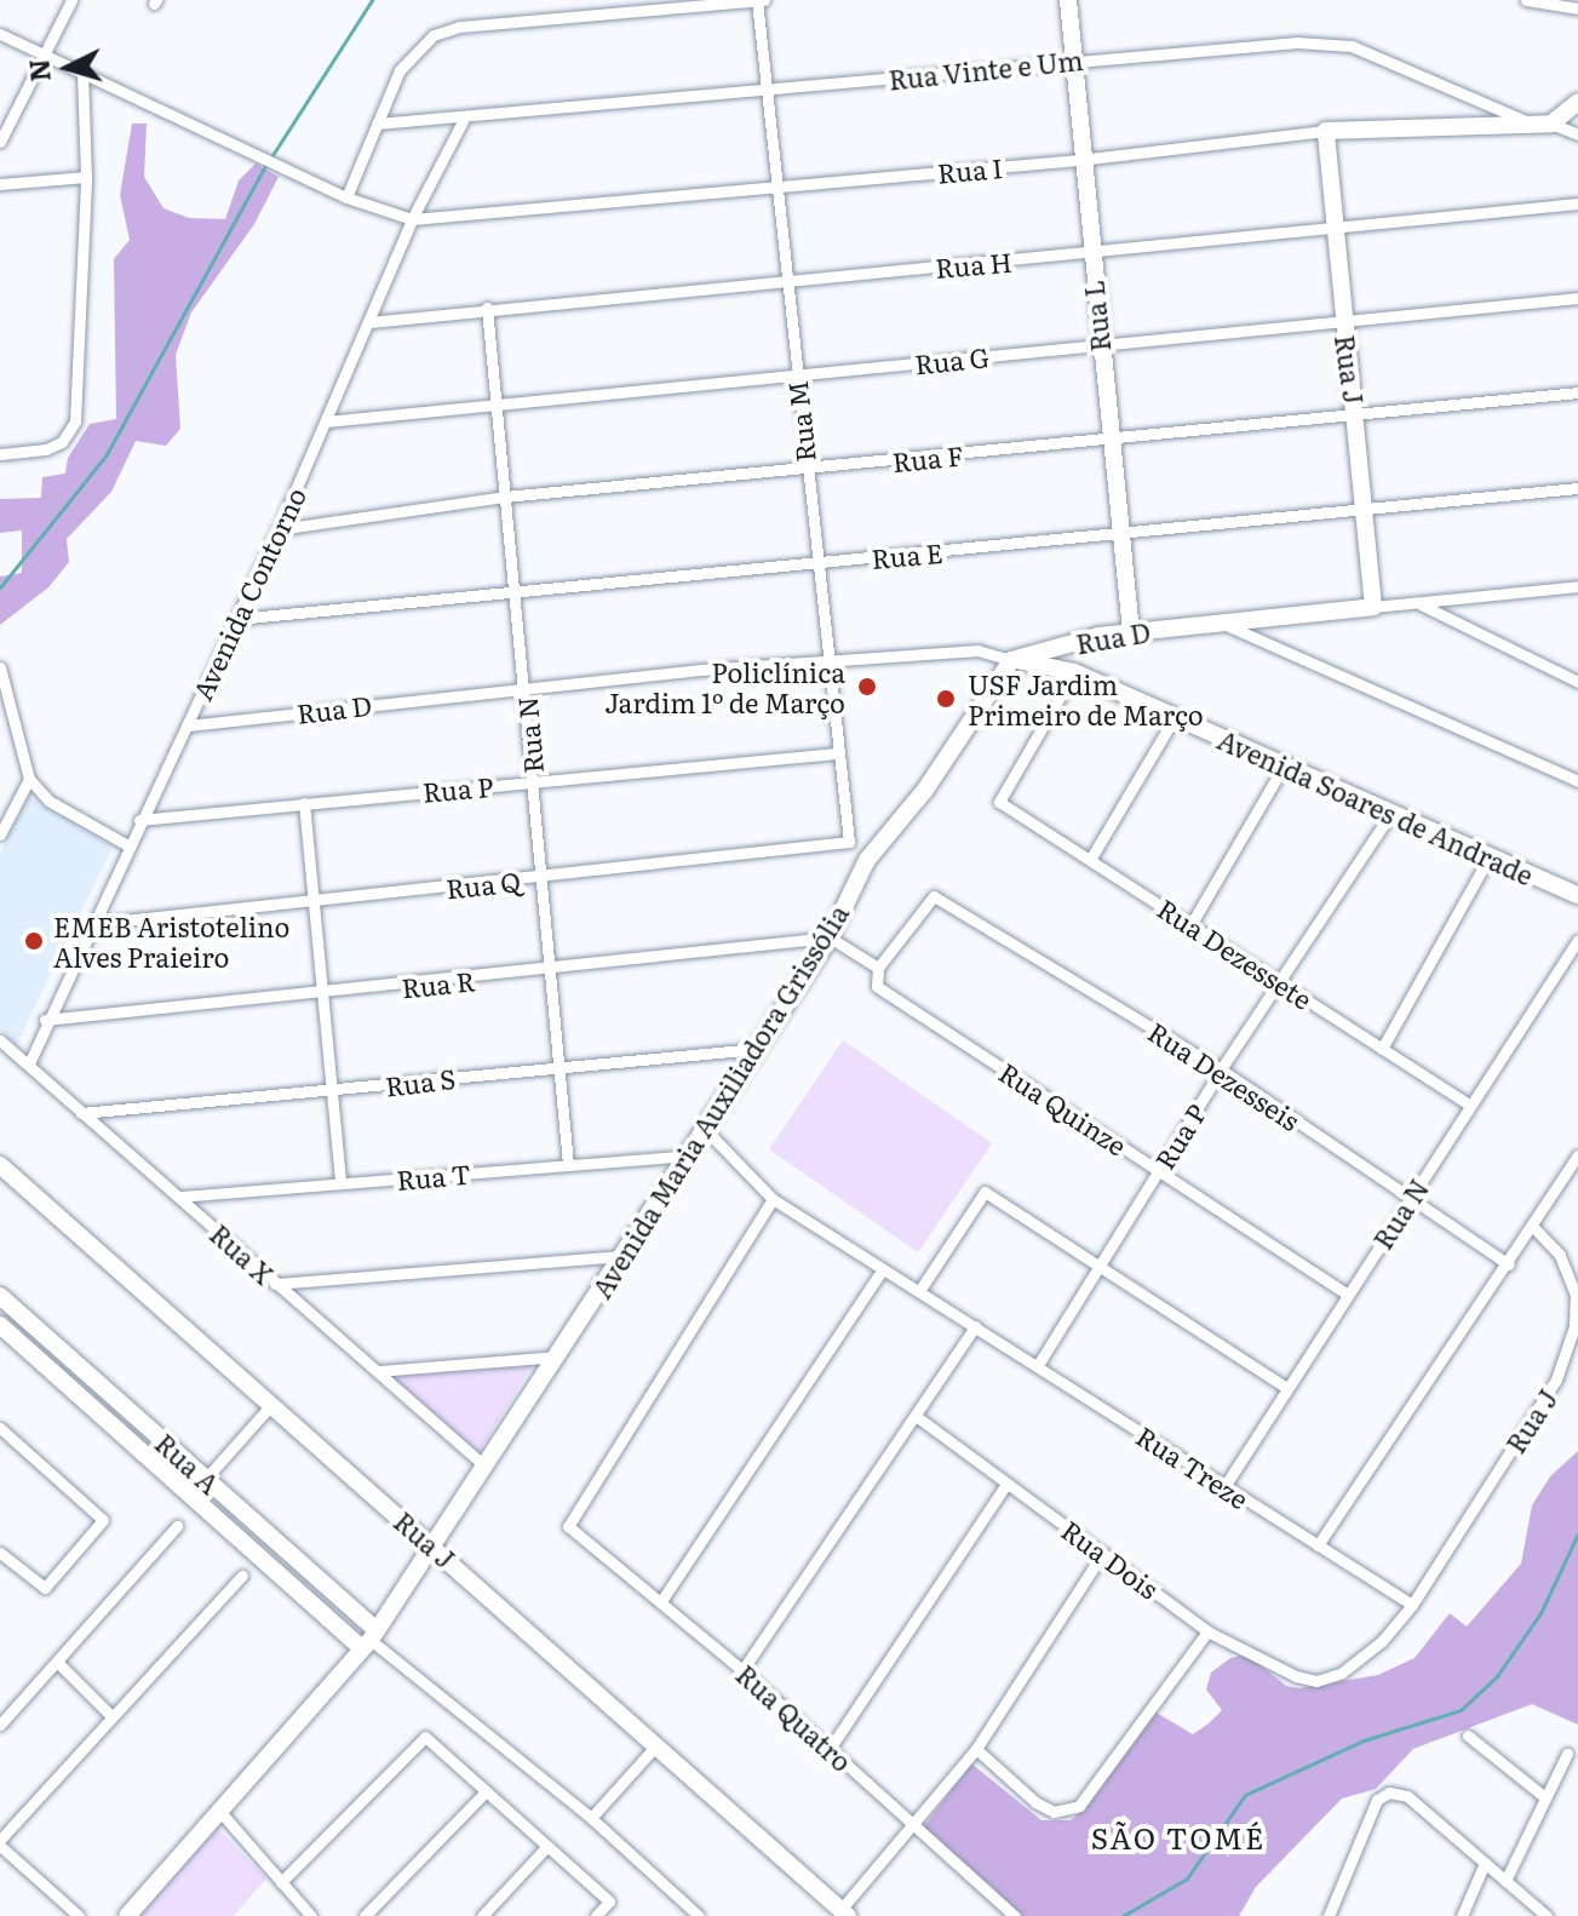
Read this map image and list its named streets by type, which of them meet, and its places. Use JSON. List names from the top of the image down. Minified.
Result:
{"streets":{"street":["Rua Vinte e Um","Rua I","Rua H","Rua L","Rua G","Rua J","Rua M","Rua F","Rua E","Avenida Contorno","Rua D","Rua N","Rua P","Avenida Soares de Andrade","Rua Q","Rua Dezessete","Rua R","Rua Dezesseis","Rua S","Avenida Maria Auxiliadora Grissólia","Rua Quinze","Rua T","Rua X","Rua A","Rua Treze","Rua Dois","Rua Quatro"]},"crossings":[["Rua Vinte e Um","Rua I"],["Rua Vinte e Um","Rua L"],["Rua Vinte e Um","Rua M"],["Rua Vinte e Um","Avenida Contorno"],["Rua I","Rua L"],["Rua I","Rua J"],["Rua I","Rua M"],["Rua I","Avenida Contorno"],["Rua H","Rua L"],["Rua H","Rua J"],["Rua H","Rua M"],["Rua H","Avenida Contorno"],["Rua H","Rua N"],["Rua L","Rua G"],["Rua L","Rua F"],["Rua L","Rua E"],["Rua L","Rua D"],["Rua G","Rua J"],["Rua G","Rua M"],["Rua G","Avenida Contorno"],["Rua G","Rua N"],["Rua J","Rua F"],["Rua J","Rua E"],["Rua J","Rua D"],["Rua J","Avenida Maria Auxiliadora Grissólia"],["Rua J","Rua Treze"],["Rua J","Rua Dois"],["Rua M","Rua F"],["Rua M","Rua E"],["Rua M","Rua D"],["Rua M","Rua P"],["Rua M","Rua Q"],["Rua F","Avenida Contorno"],["Rua F","Rua N"],["Rua E","Avenida Contorno"],["Rua E","Rua N"],["Avenida Contorno","Rua D"],["Avenida Contorno","Rua P"],["Avenida Contorno","Rua Q"],["Avenida Contorno","Rua R"],["Avenida Contorno","Rua X"],["Rua D","Rua N"],["Rua D","Avenida Soares de Andrade"],["Rua D","Avenida Maria Auxiliadora Grissólia"],["Rua N","Rua P"],["Rua N","Rua Q"],["Rua N","Rua Dezessete"],["Rua N","Rua R"],["Rua N","Rua Dezesseis"],["Rua N","Rua S"],["Rua N","Rua Quinze"],["Rua N","Rua T"],["Rua N","Rua Treze"],["Rua P","Avenida Soares de Andrade"],["Rua P","Rua Dezessete"],["Rua P","Rua Dezesseis"],["Rua P","Rua Quinze"],["Rua P","Rua Treze"],["Avenida Soares de Andrade","Rua Dezessete"],["Avenida Soares de Andrade","Avenida Maria Auxiliadora Grissólia"],["Rua R","Avenida Maria Auxiliadora Grissólia"],["Rua Dezesseis","Rua Quinze"],["Rua S","Avenida Maria Auxiliadora Grissólia"],["Rua S","Rua X"],["Avenida Maria Auxiliadora Grissólia","Rua T"],["Avenida Maria Auxiliadora Grissólia","Rua X"],["Avenida Maria Auxiliadora Grissólia","Rua A"],["Avenida Maria Auxiliadora Grissólia","Rua Treze"],["Rua T","Rua X"],["Rua Treze","Rua Quatro"]],"districts":["SÃO TOMÉ"],"places":["Policlínica Jardim 1º de Março","USF Jardim Primeiro de Março","EMEB Aristotelino Alves Praieiro"],"north":"left"}
